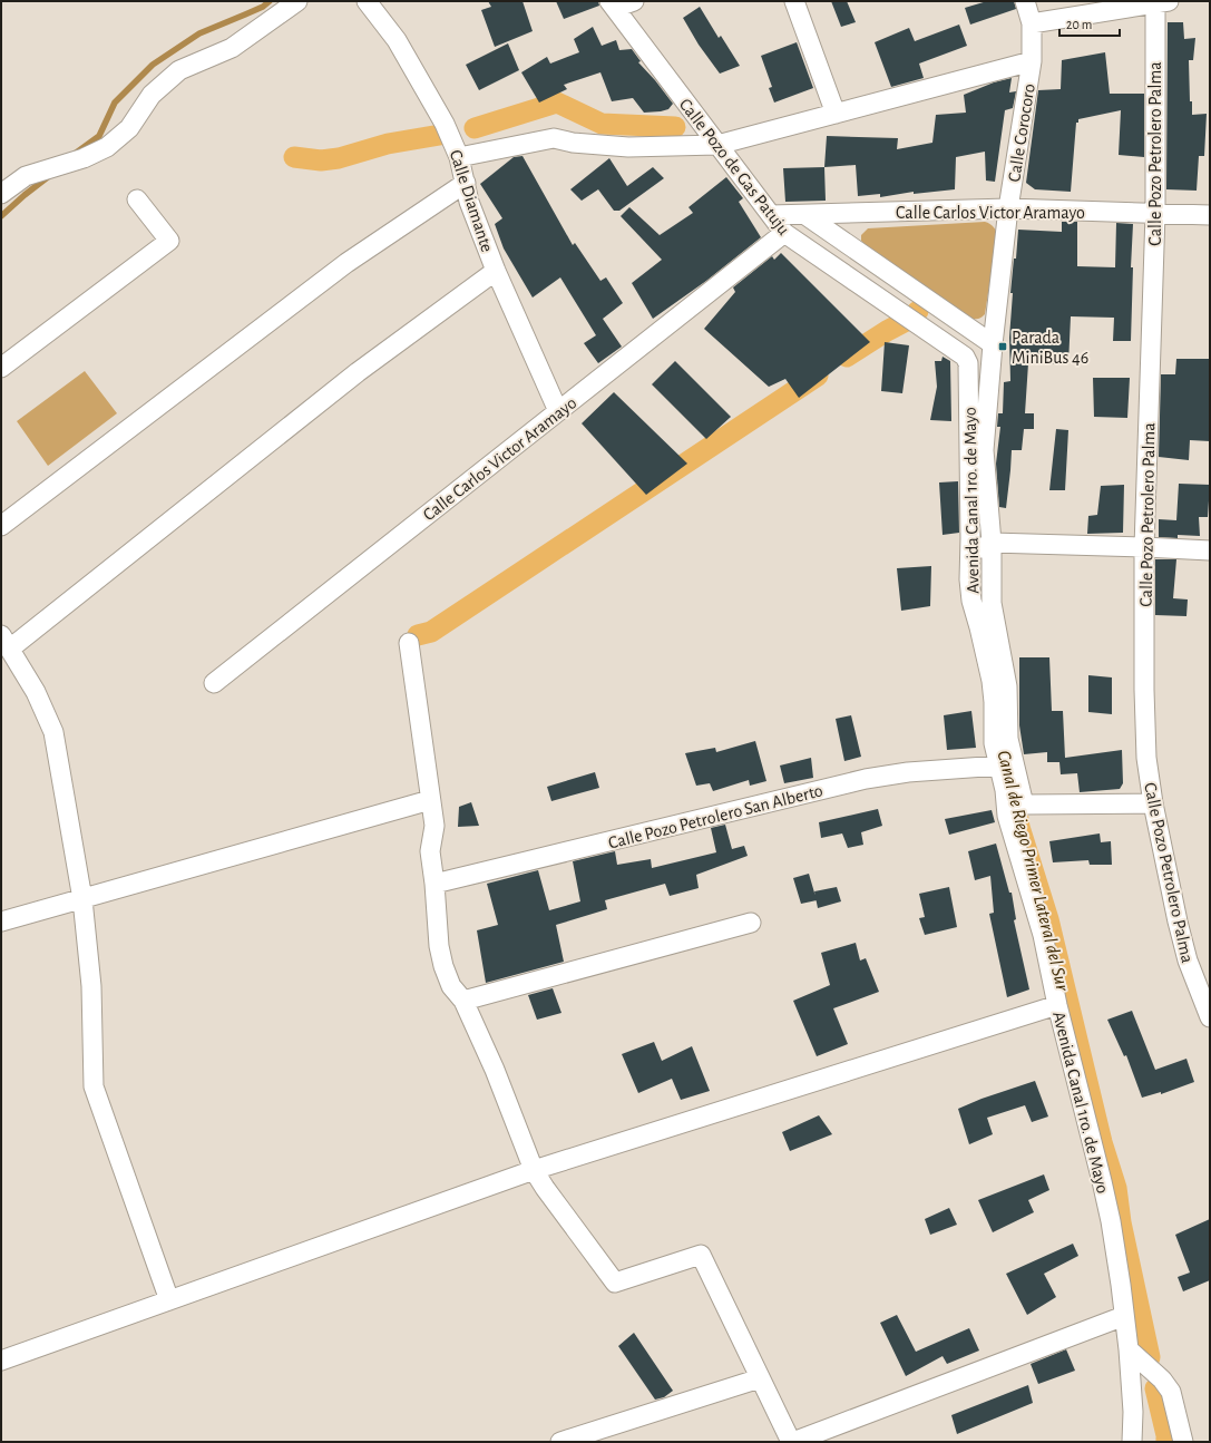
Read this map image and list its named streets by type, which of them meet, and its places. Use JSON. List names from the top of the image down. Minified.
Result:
{"streets":{"street":["Calle Corocoro","Calle Pozo Petrolero Palma","Calle Pozo de Gas Patuju","Calle Diamante","Calle Carlos Victor Aramayo","Avenida Canal 1ro. de Mayo","Calle Pozo Petrolero San Alberto"]},"crossings":[["Calle Corocoro","Calle Pozo Petrolero Palma"],["Calle Corocoro","Calle Carlos Victor Aramayo"],["Calle Pozo Petrolero Palma","Calle Carlos Victor Aramayo"],["Calle Pozo de Gas Patuju","Calle Carlos Victor Aramayo"],["Calle Pozo de Gas Patuju","Avenida Canal 1ro. de Mayo"],["Calle Diamante","Calle Carlos Victor Aramayo"],["Avenida Canal 1ro. de Mayo","Calle Pozo Petrolero San Alberto"]],"water":["Canal de Riego Primer Lateral del Sur"],"places":{"transit":["Parada MiniBus 46"]},"scale_bar":"20 m"}
